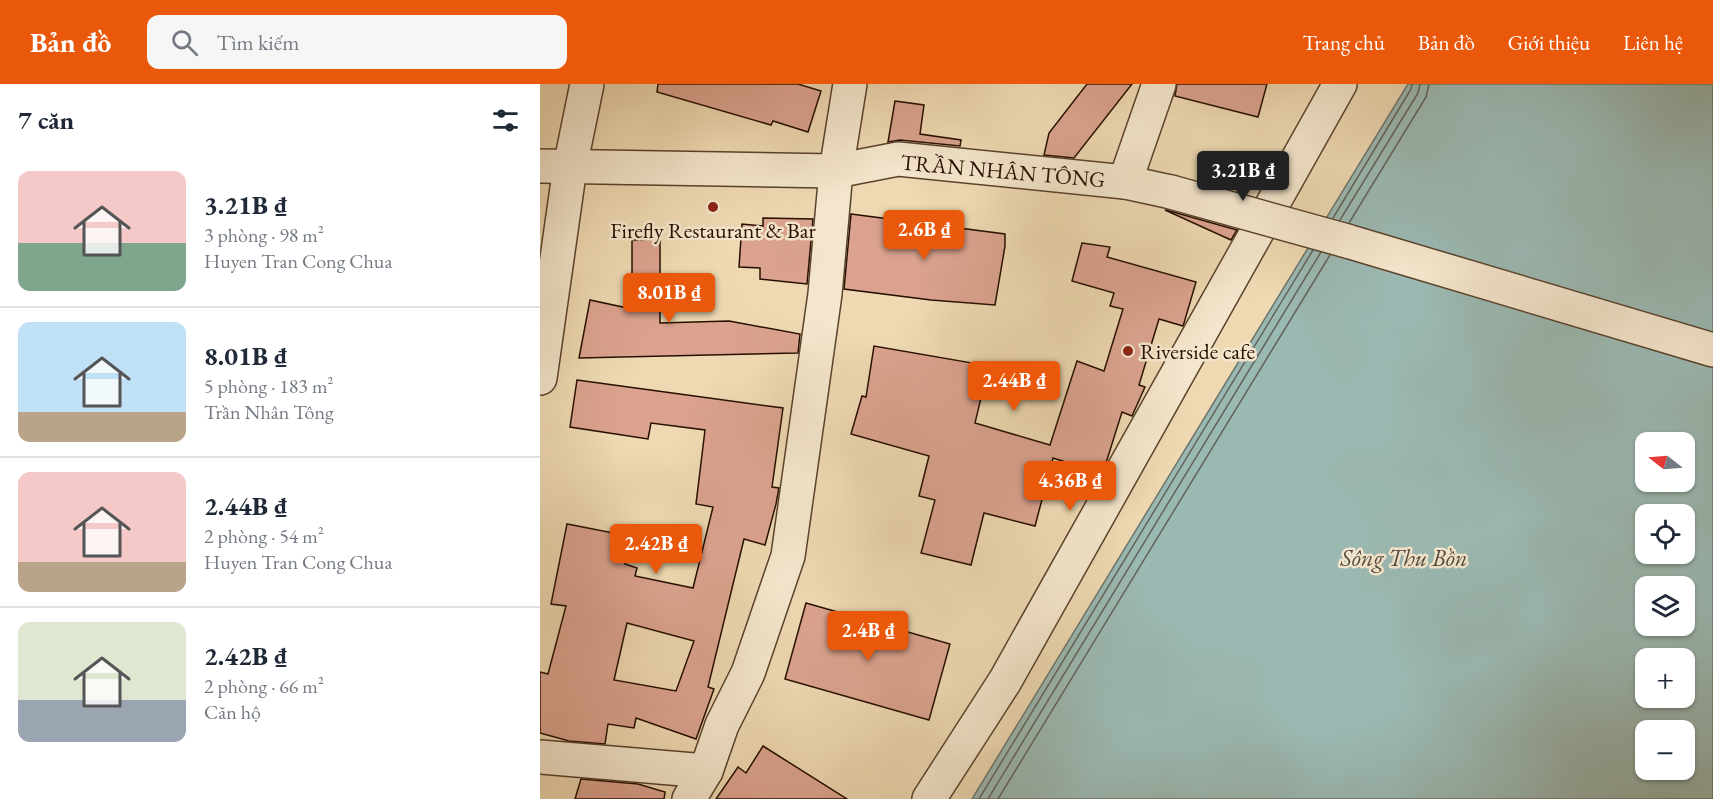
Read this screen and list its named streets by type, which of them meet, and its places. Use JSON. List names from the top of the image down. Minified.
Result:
{"streets":{"street":["TRẦN NHÂN TÔNG"]},"water":["Sông Thu Bồn"],"places":["Firefly Restaurant & Bar","Riverside cafe"],"north":"left","page":{"header":"Bản đồ","search":"Tìm kiếm","nav":["Trang chủ","Bản đồ","Giới thiệu","Liên hệ"],"heading":"7 căn","price":["3.21B ₫","2.6B ₫","8.01B ₫","2.44B ₫","4.36B ₫","2.42B ₫","2.4B ₫"],"list":[{"name":"3.21B ₫","note":"3 phòng · 98 m² · Huyen Tran Cong Chua"},{"name":"8.01B ₫","note":"5 phòng · 183 m² · Trần Nhân Tông"},{"name":"2.44B ₫","note":"2 phòng · 54 m² · Huyen Tran Cong Chua"},{"name":"2.42B ₫","note":"2 phòng · 66 m² · Căn hộ"}],"map_buttons":["+","−"]}}
